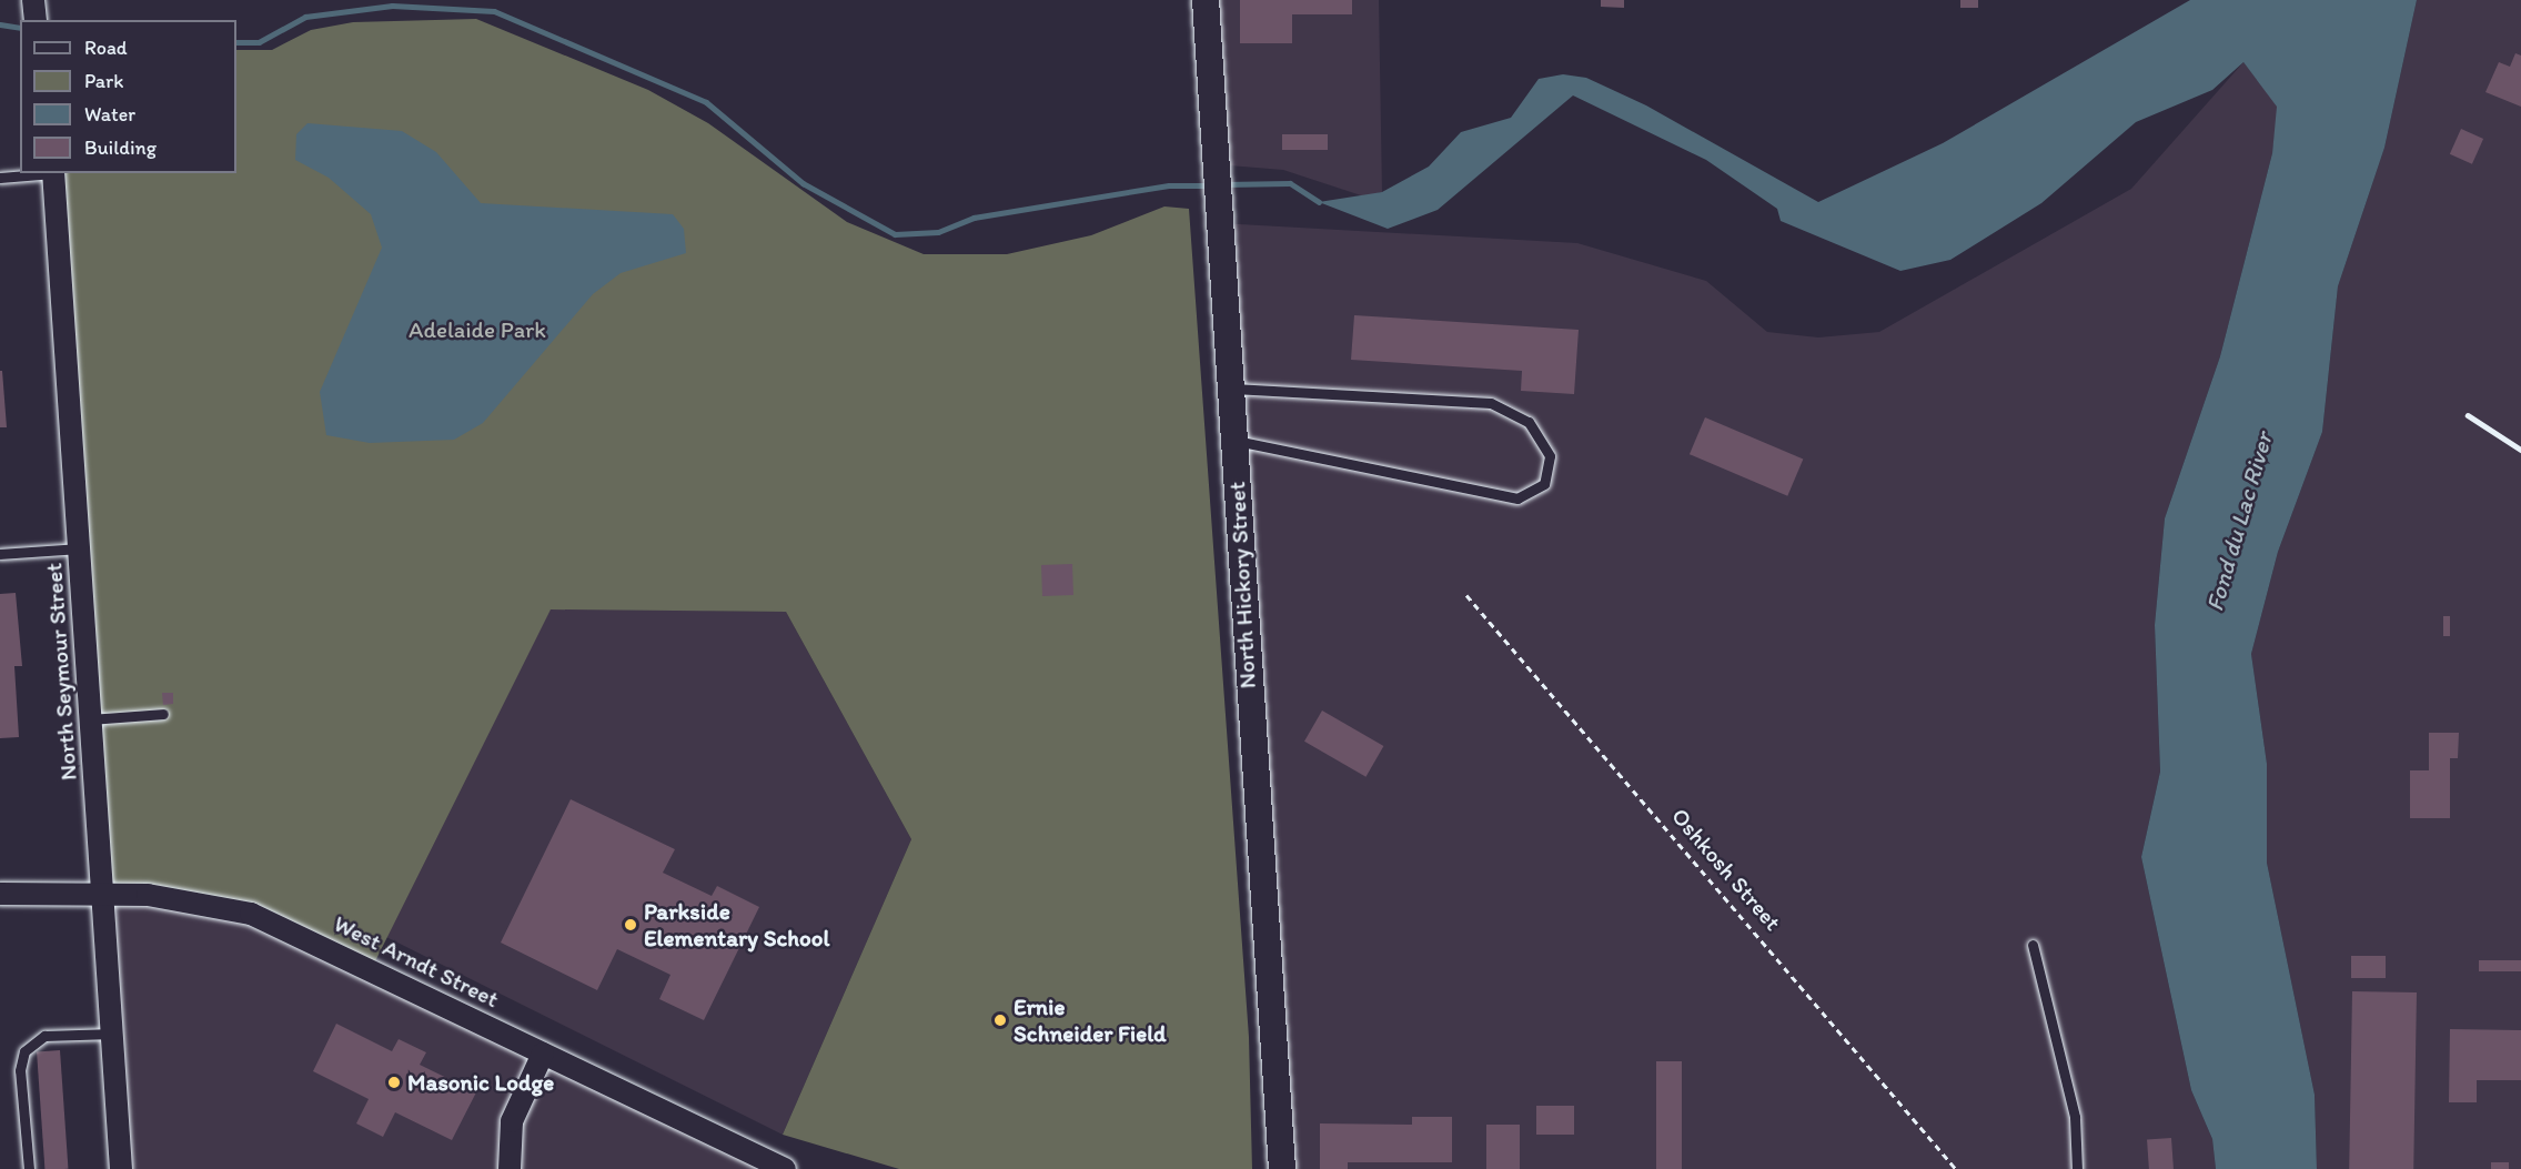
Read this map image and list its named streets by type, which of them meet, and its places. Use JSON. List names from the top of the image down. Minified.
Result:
{"streets":{"street":["North Hickory Street","North Seymour Street","West Arndt Street"],"path":["Oshkosh Street"]},"crossings":[["North Seymour Street","West Arndt Street"]],"water":["Fond du Lac River"],"parks":["Adelaide Park"],"places":["Parkside Elementary School","Ernie Schneider Field","Masonic Lodge"],"legend":["Road","Park","Water","Building"]}
